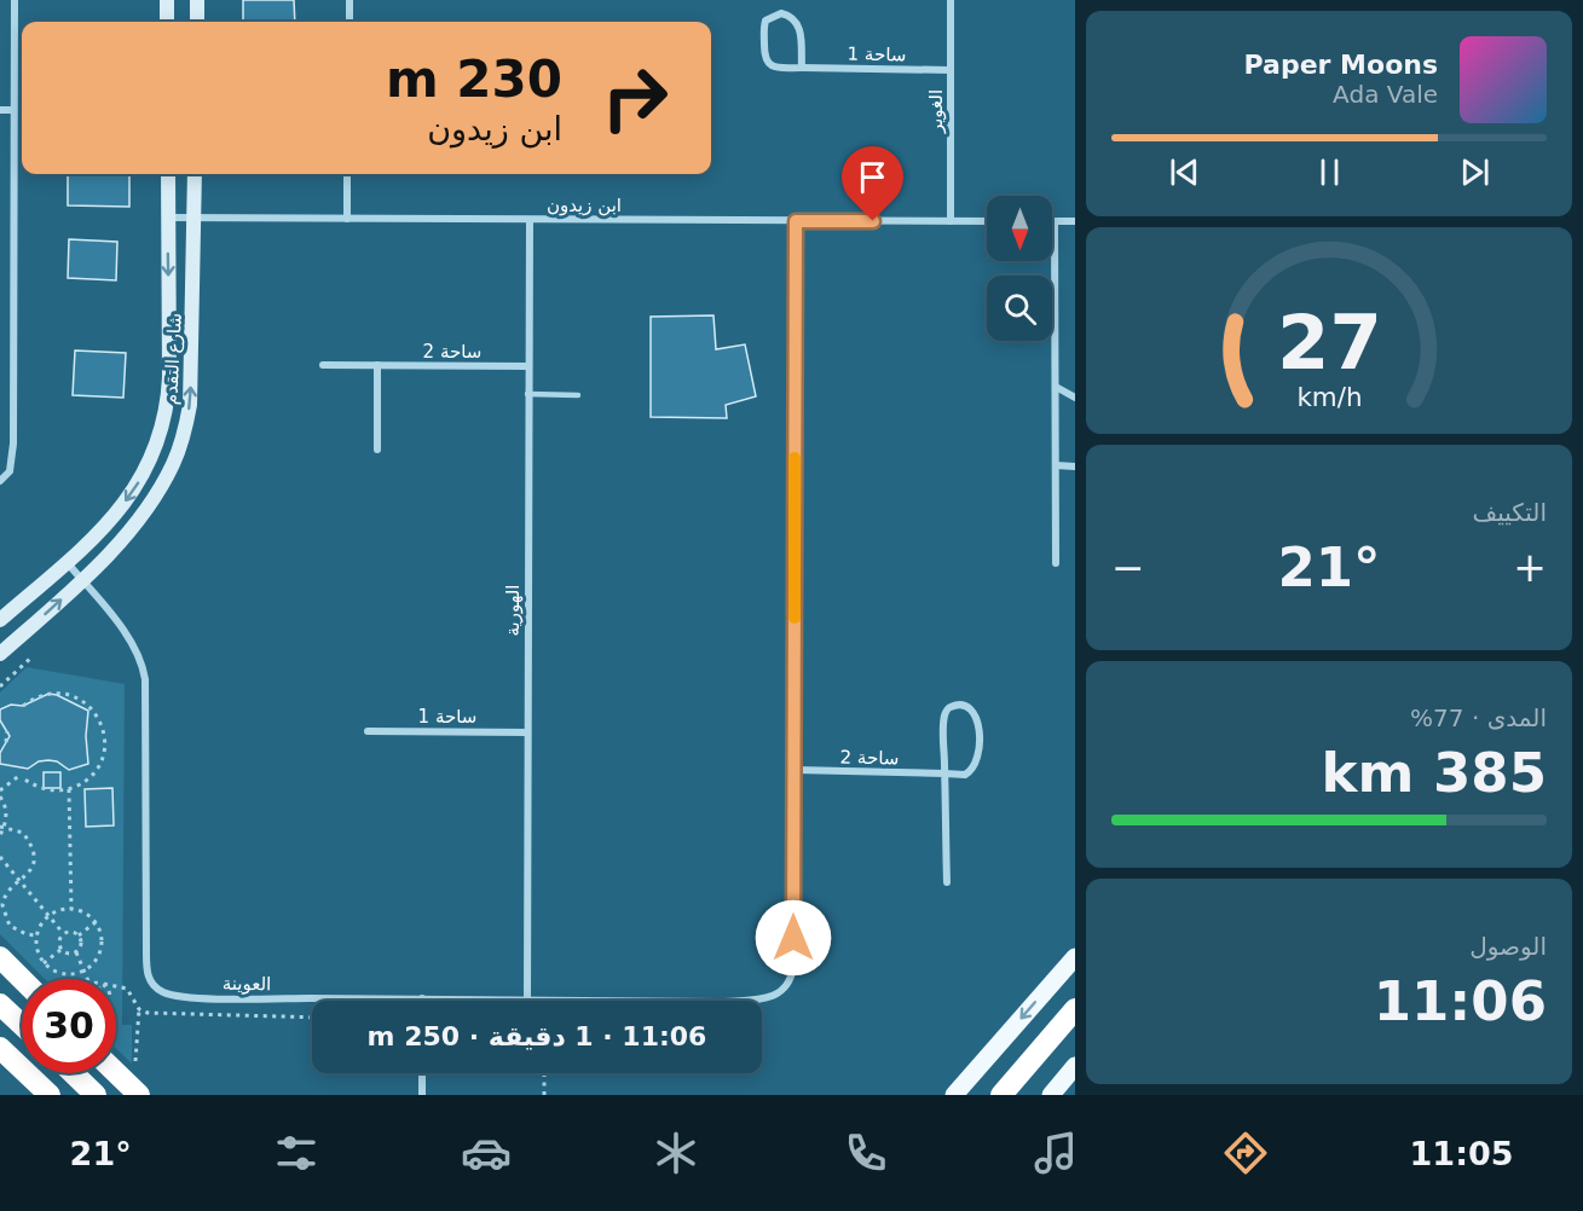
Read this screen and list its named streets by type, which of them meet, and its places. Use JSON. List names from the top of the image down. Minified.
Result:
{"streets":{"street":["ساحة 1","الغوير","ابن زيدون","ساحة 2","شارع التقدم","الهورية","العوينة"]},"crossings":[["ساحة 1","الغوير"],["ساحة 1","الهورية"],["الغوير","ابن زيدون"],["ابن زيدون","شارع التقدم"],["ابن زيدون","الهورية"],["ساحة 2","الهورية"],["ساحة 2","العوينة"],["شارع التقدم","العوينة"],["الهورية","العوينة"]],"north":"bottom","page":{"turn":["230 m","ابن زيدون"],"song":["Paper Moons","Ada Vale"],"tile":["التكييف",["المدى · 77%","385 km"],["الوصول","11:06"]],"heat":["−","21°","+"],"limit":"30","trip":"11:06 · 1 دقيقة · 250 m","tabs":["11:05","21°"],"gauge":["27","km/h"]}}
